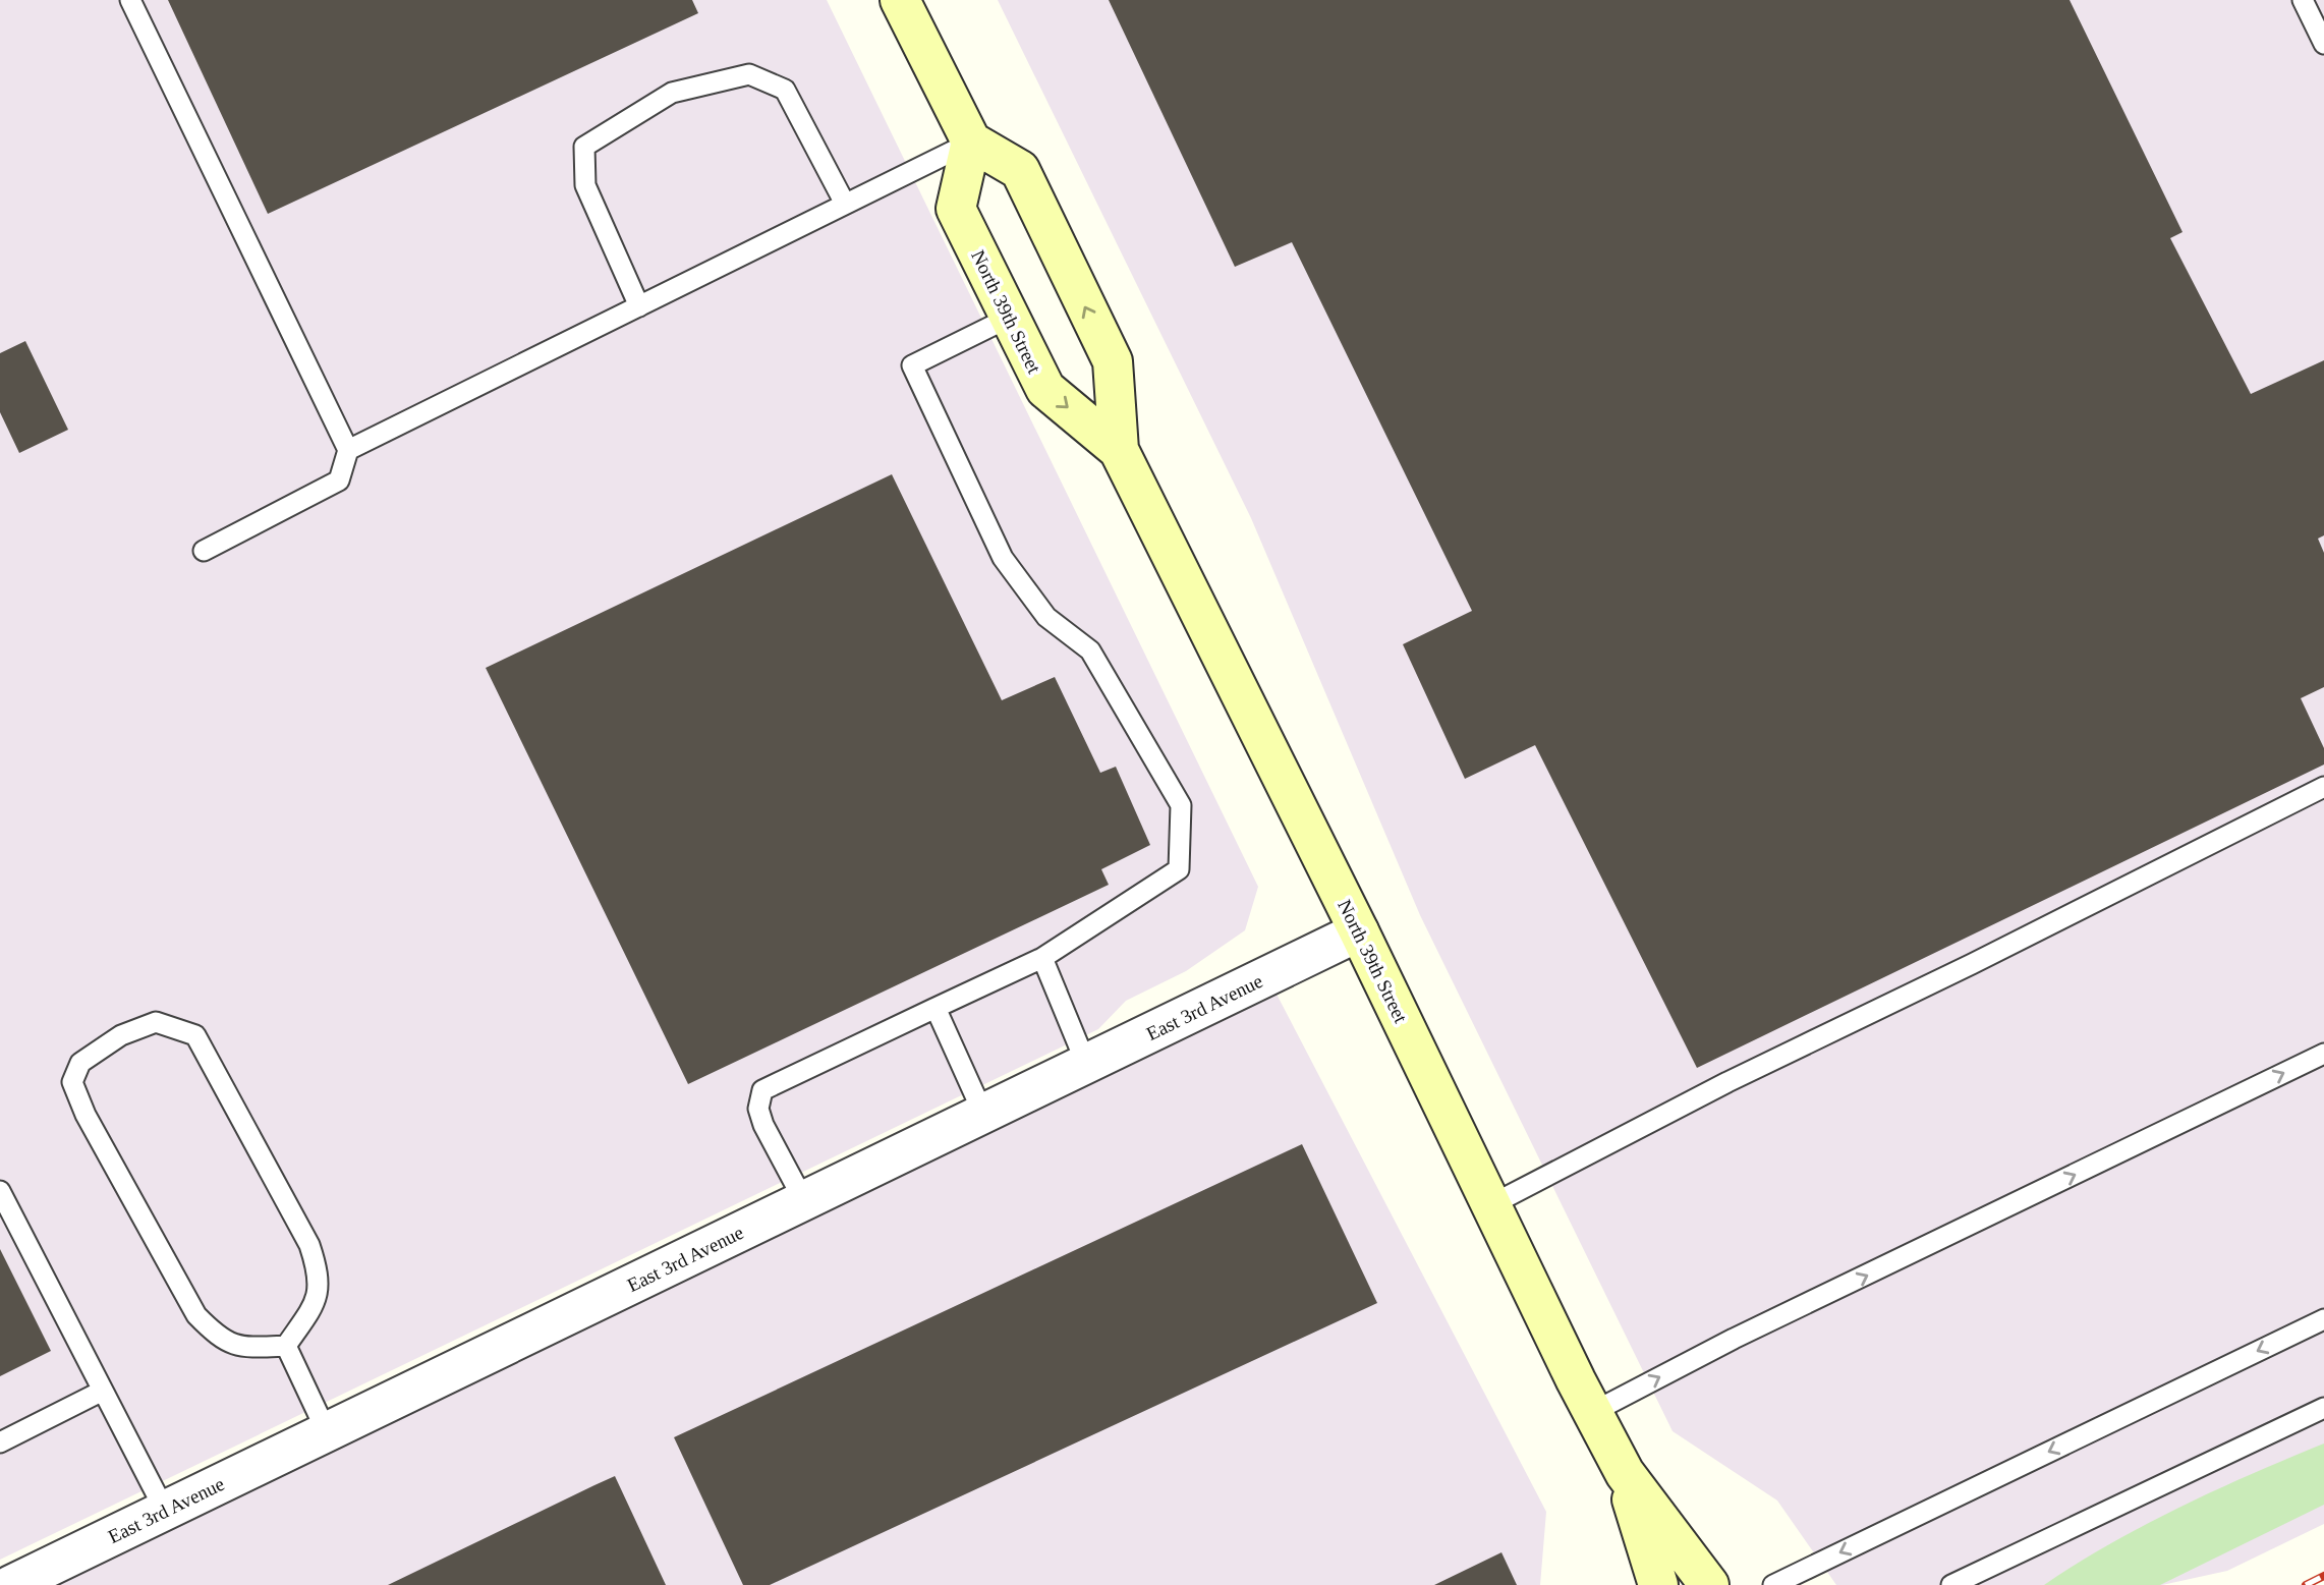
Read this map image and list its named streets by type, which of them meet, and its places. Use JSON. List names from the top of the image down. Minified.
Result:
{"streets":{"main road":["North 39th Street"],"street":["East 3rd Avenue"]},"crossings":[["North 39th Street","East 3rd Avenue"]]}
